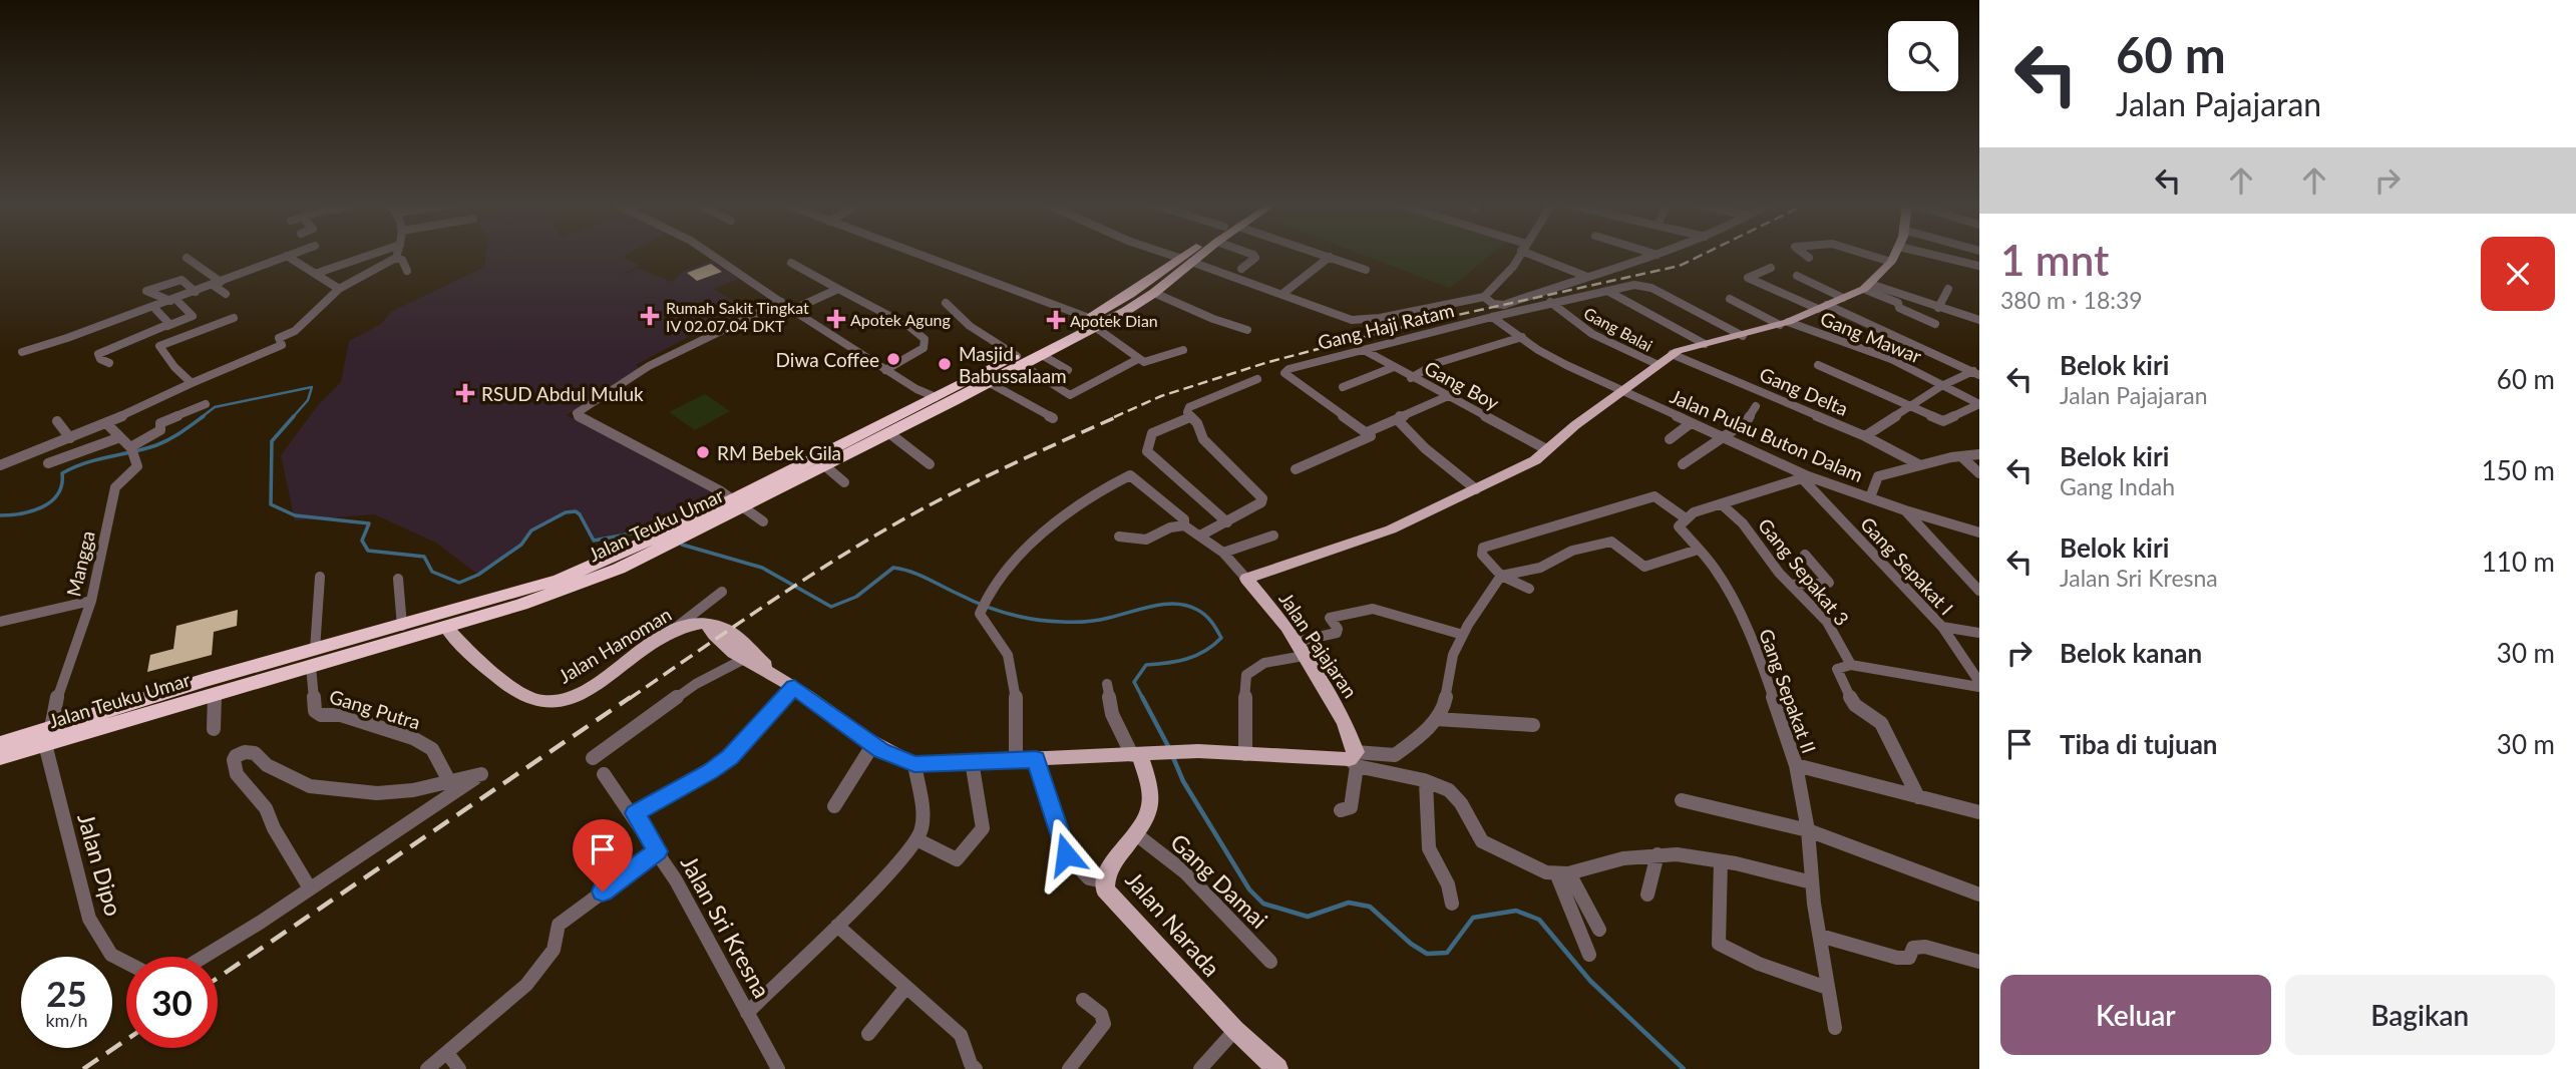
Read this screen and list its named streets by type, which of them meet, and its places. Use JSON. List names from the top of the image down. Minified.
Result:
{"streets":{"highway":["Jalan Teuku Umar"],"main road":["Jalan Hanoman","Jalan Pajajaran","Jalan Narada"],"street":["Gang Haji Ratam","Gang Balai","Gang Mawar","Gang Boy","Gang Delta","Jalan Pulau Buton Dalam","Mangga","Gang Sepakat I","Gang Sepakat 3","Gang Sepakat II","Gang Putra","Jalan Dipo","Gang Damai","Jalan Sri Kresna"]},"crossings":[["Gang Haji Ratam","Gang Balai"],["Gang Haji Ratam","Gang Boy"],["Gang Haji Ratam","Jalan Pajajaran"],["Gang Balai","Jalan Pajajaran"],["Gang Mawar","Jalan Pajajaran"],["Gang Boy","Jalan Pajajaran"],["Gang Delta","Jalan Pajajaran"],["Jalan Pulau Buton Dalam","Gang Sepakat I"],["Jalan Pulau Buton Dalam","Jalan Pajajaran"],["Jalan Teuku Umar","Mangga"],["Jalan Teuku Umar","Jalan Hanoman"],["Jalan Teuku Umar","Gang Putra"],["Jalan Teuku Umar","Jalan Dipo"],["Mangga","Jalan Dipo"],["Gang Damai","Jalan Narada"]],"places":{"health":["Rumah Sakit Tingkat IV 02.07.04 DKT","Apotek Agung","Apotek Dian","RSUD Abdul Muluk"],"other":["Diwa Coffee","Masjid Babussalaam","RM Bebek Gila"]},"page":{"turn":["60 m","Jalan Pajajaran"],"heading":["1 mnt","380 m · 18:39"],"list":[{"name":"Belok kiri","note":"Jalan Pajajaran","value":"60 m"},{"name":"Belok kiri","note":"Gang Indah","value":"150 m"},{"name":"Belok kiri","note":"Jalan Sri Kresna","value":"110 m"},{"name":"Belok kanan","value":"30 m"},{"name":"Tiba di tujuan","value":"30 m"}],"speed":"25 km/h","limit":"30","buttons":["Keluar","Bagikan"]}}
